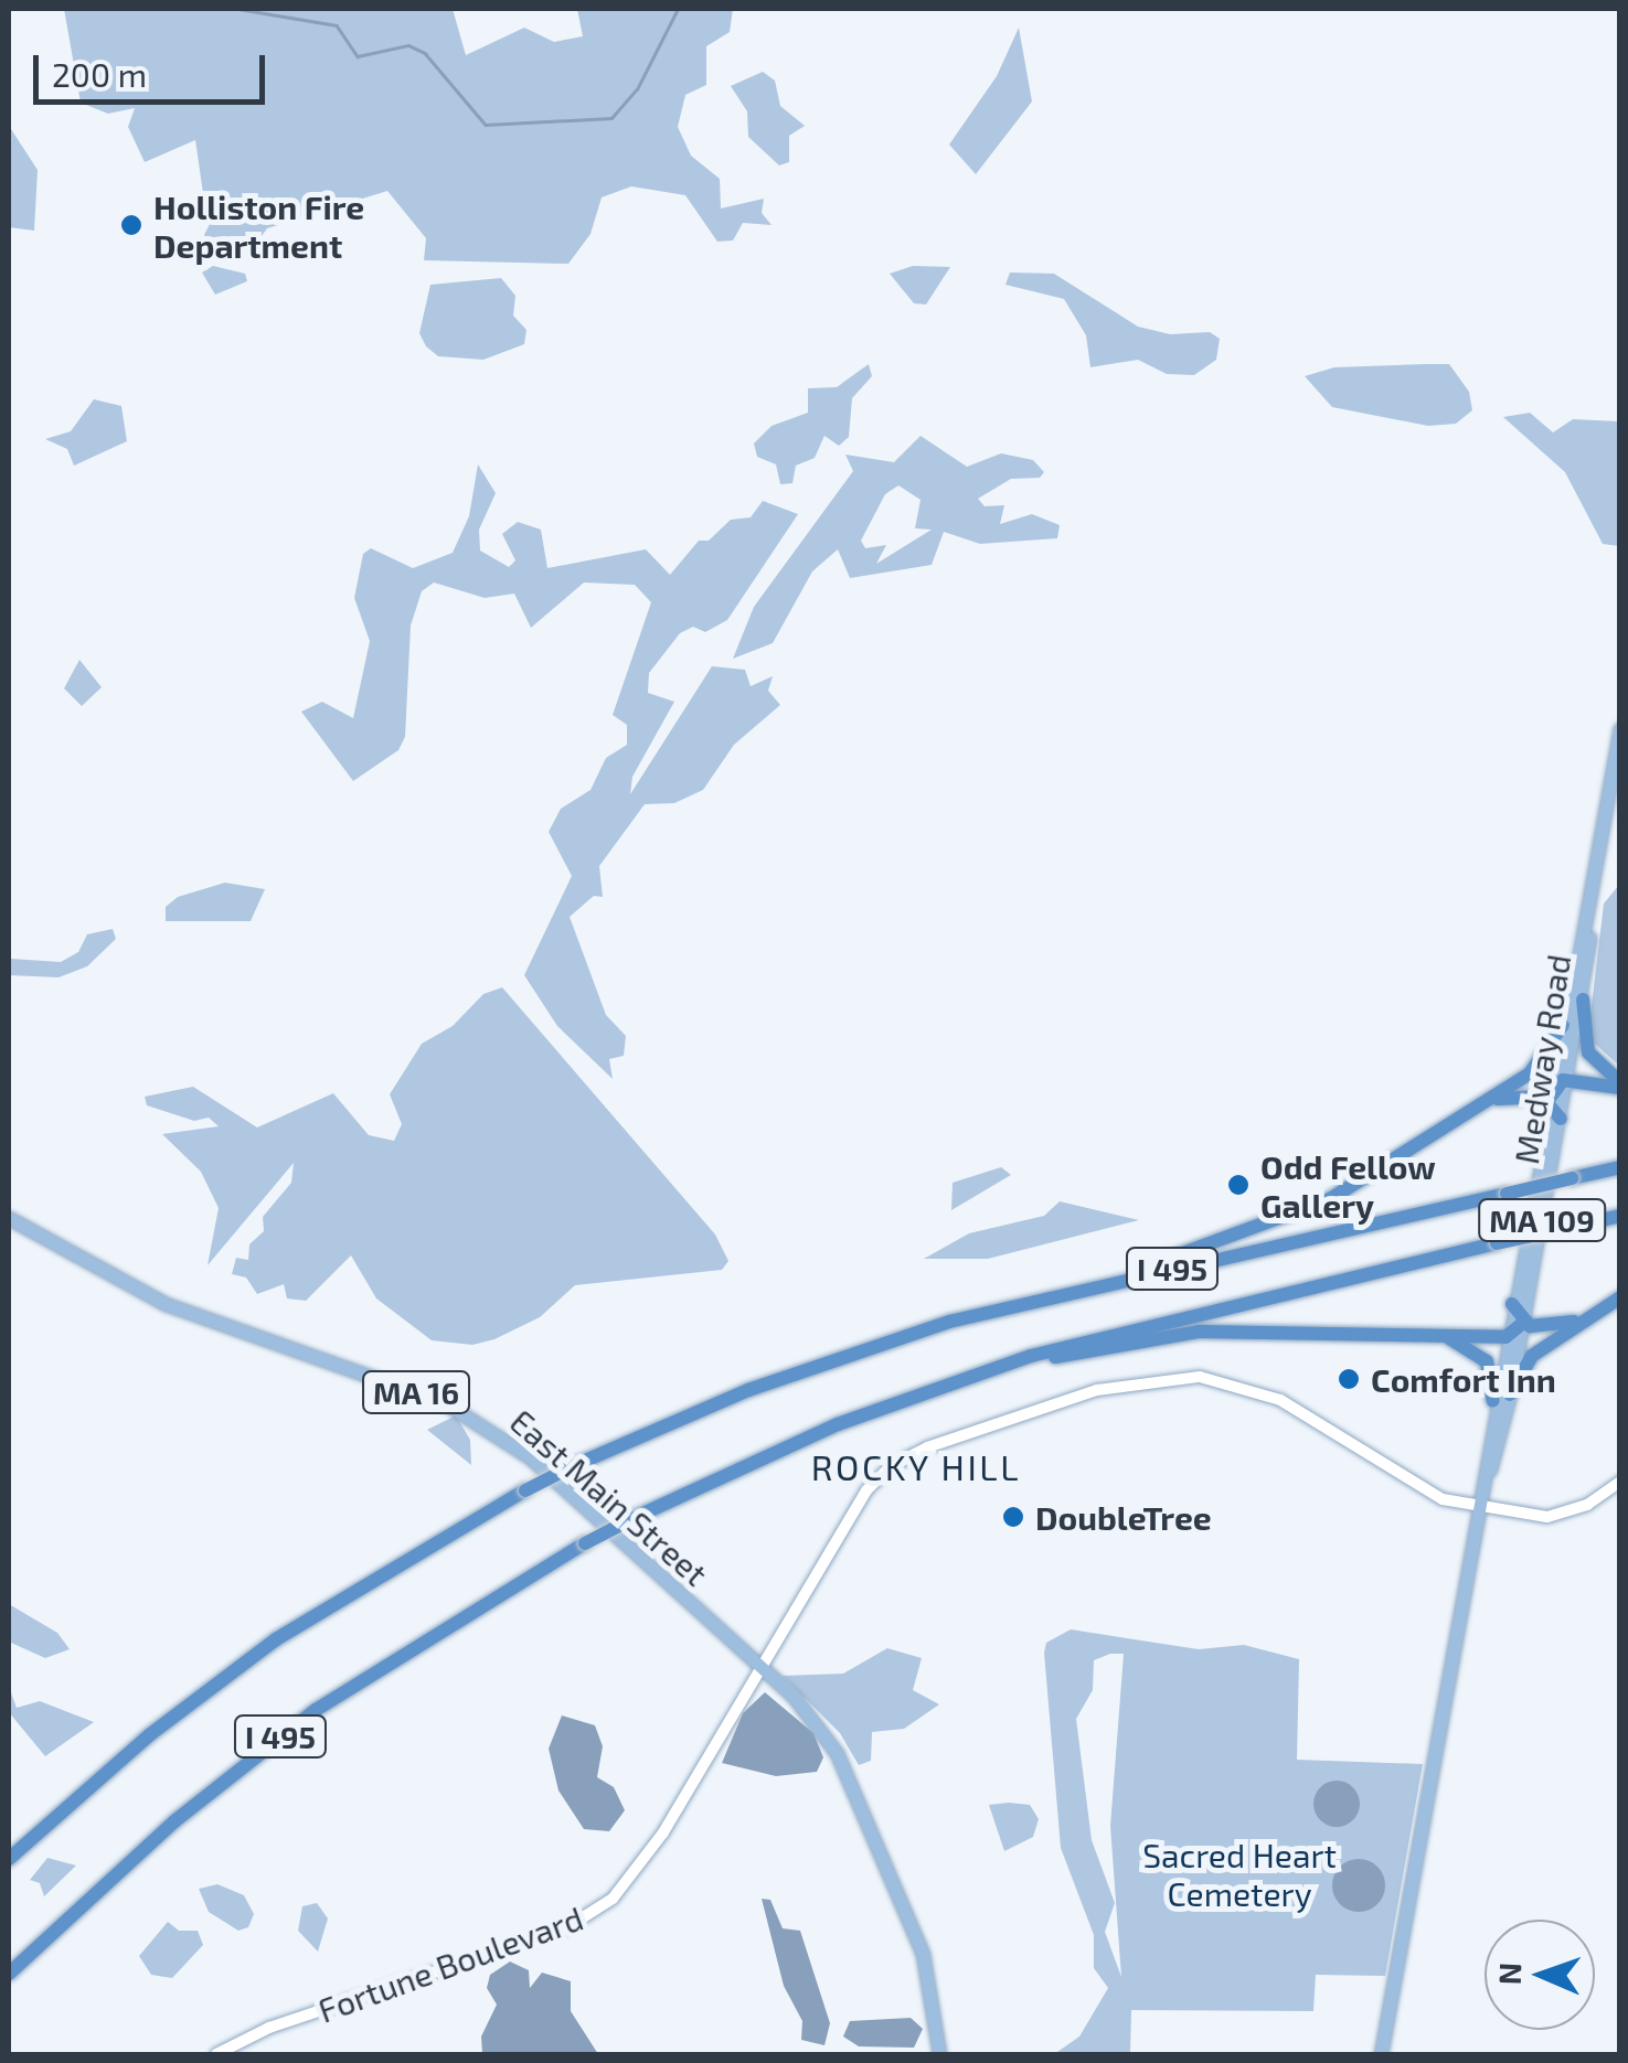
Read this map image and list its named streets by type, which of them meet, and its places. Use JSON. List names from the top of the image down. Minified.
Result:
{"streets":{"highway":["I 495"],"main road":["Medway Road","MA 109","MA 16","East Main Street","Fortune Boulevard"]},"crossings":[["Medway Road","Fortune Boulevard"],["East Main Street","Fortune Boulevard"]],"districts":["ROCKY HILL"],"parks":["Sacred Heart Cemetery"],"places":["Holliston Fire Department","Odd Fellow Gallery","Comfort Inn","DoubleTree"],"scale_bar":"200 m","north":"left"}
